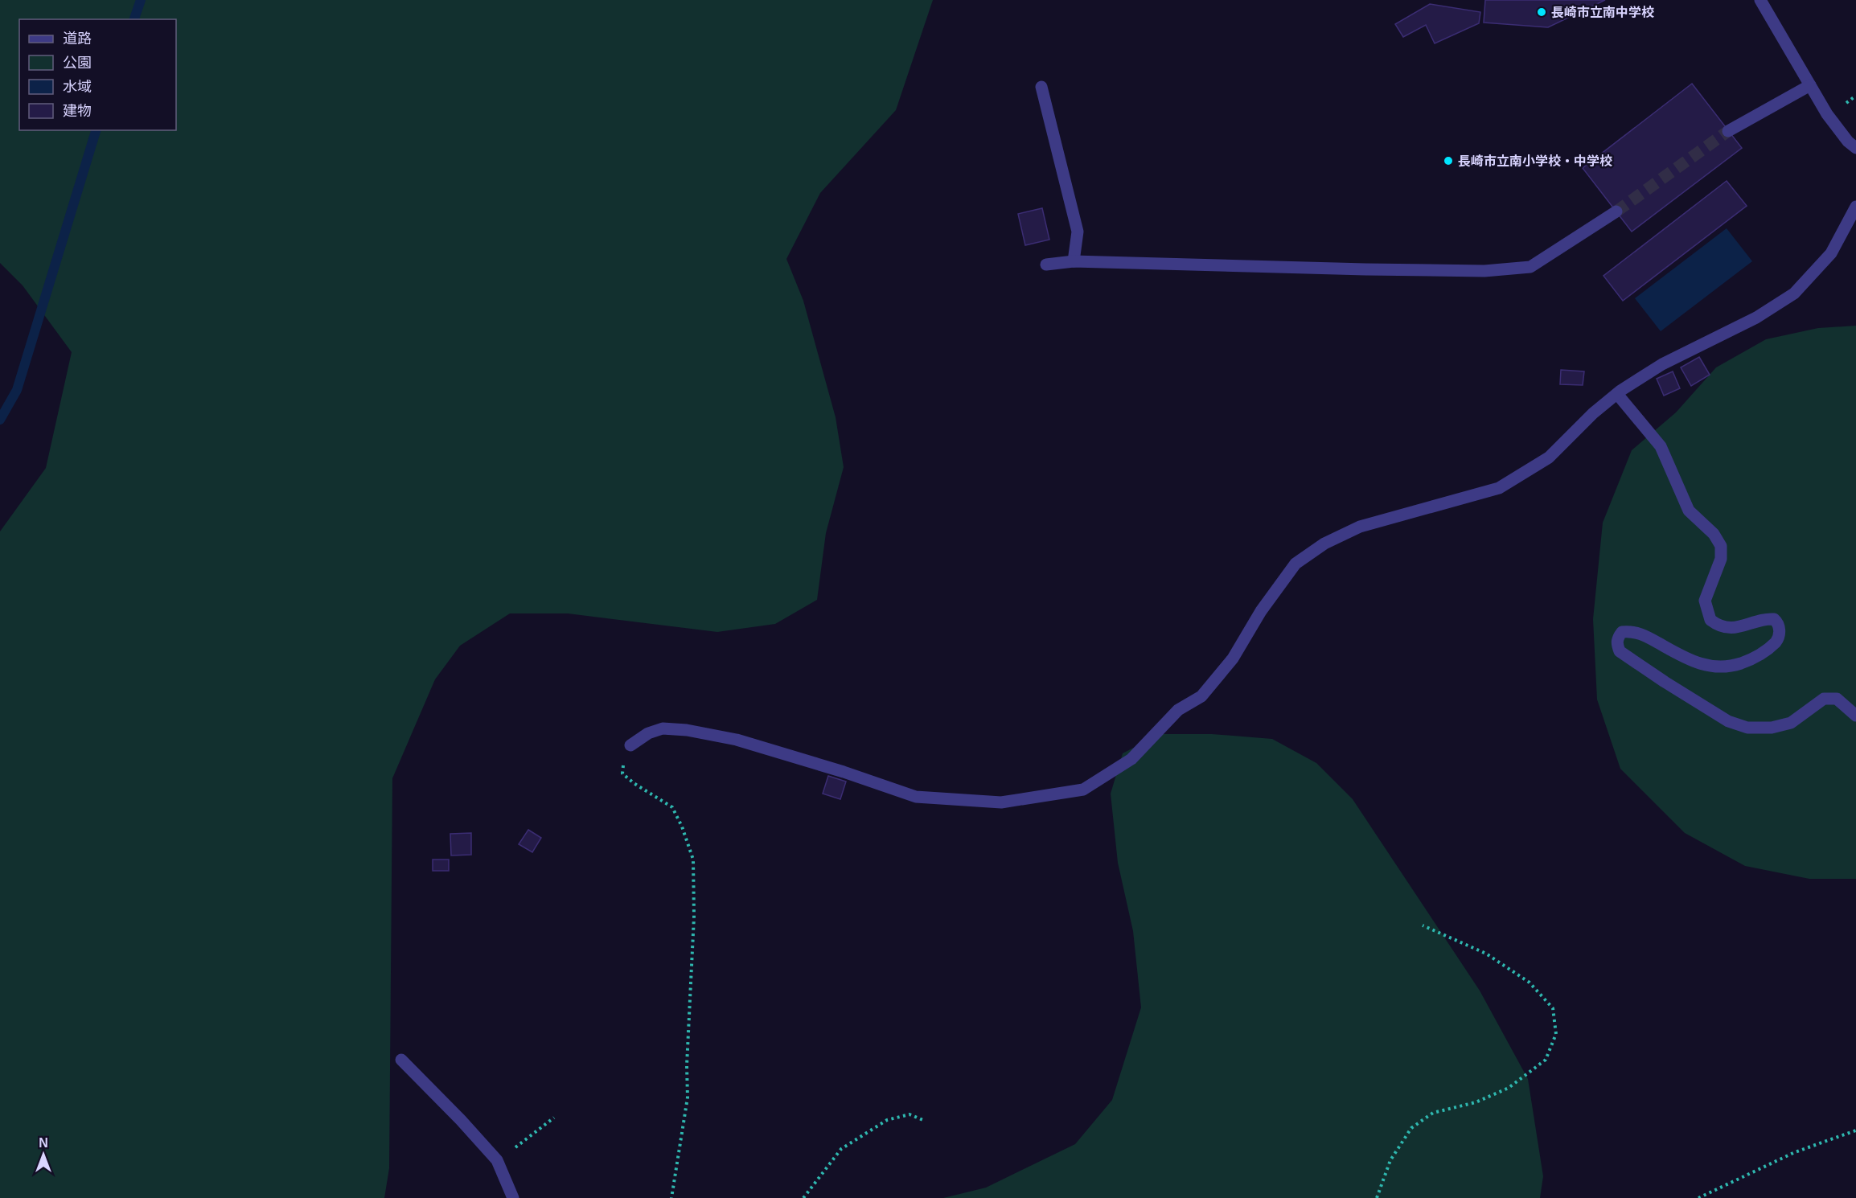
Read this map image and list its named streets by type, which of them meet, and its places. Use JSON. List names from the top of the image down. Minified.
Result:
{"places":["長崎市立南中学校","長崎市立南小学校・中学校"],"legend":["道路","公園","水域","建物"],"north":"top"}
